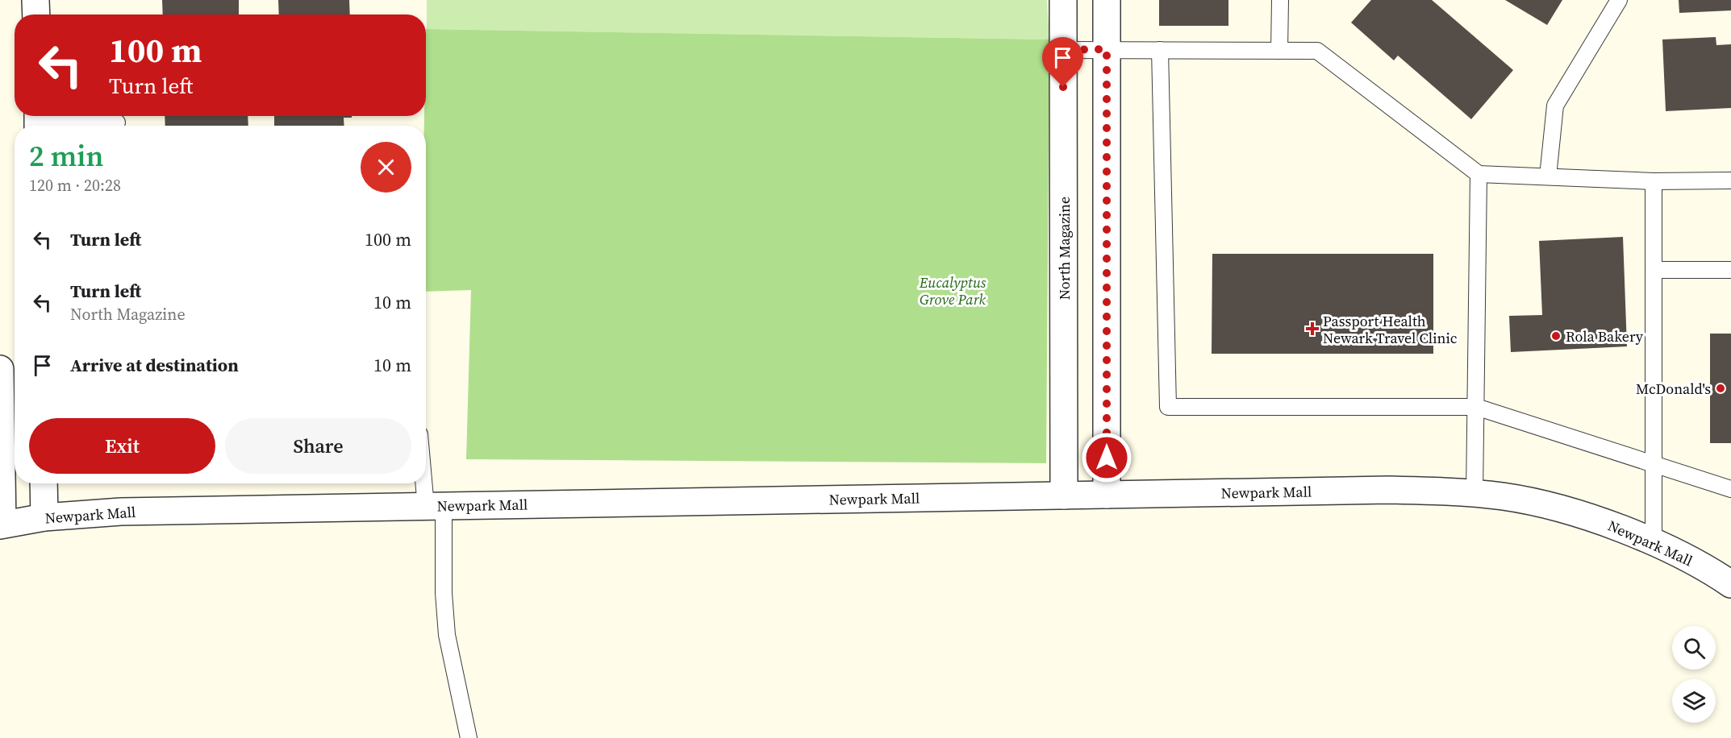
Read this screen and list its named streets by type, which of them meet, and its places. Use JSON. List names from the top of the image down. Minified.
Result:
{"streets":{"street":["North Magazine","Newpark Mall"]},"crossings":[["North Magazine","Newpark Mall"]],"parks":["Eucalyptus Grove Park"],"places":{"health":["Passport Health Newark Travel Clinic"],"other":["Rola Bakery","McDonald's"]},"page":{"turn":["100 m","Turn left"],"heading":["2 min","120 m · 20:28"],"list":[{"name":"Turn left","value":"100 m"},{"name":"Turn left","note":"North Magazine","value":"10 m"},{"name":"Arrive at destination","value":"10 m"}],"buttons":["Exit","Share"]}}
